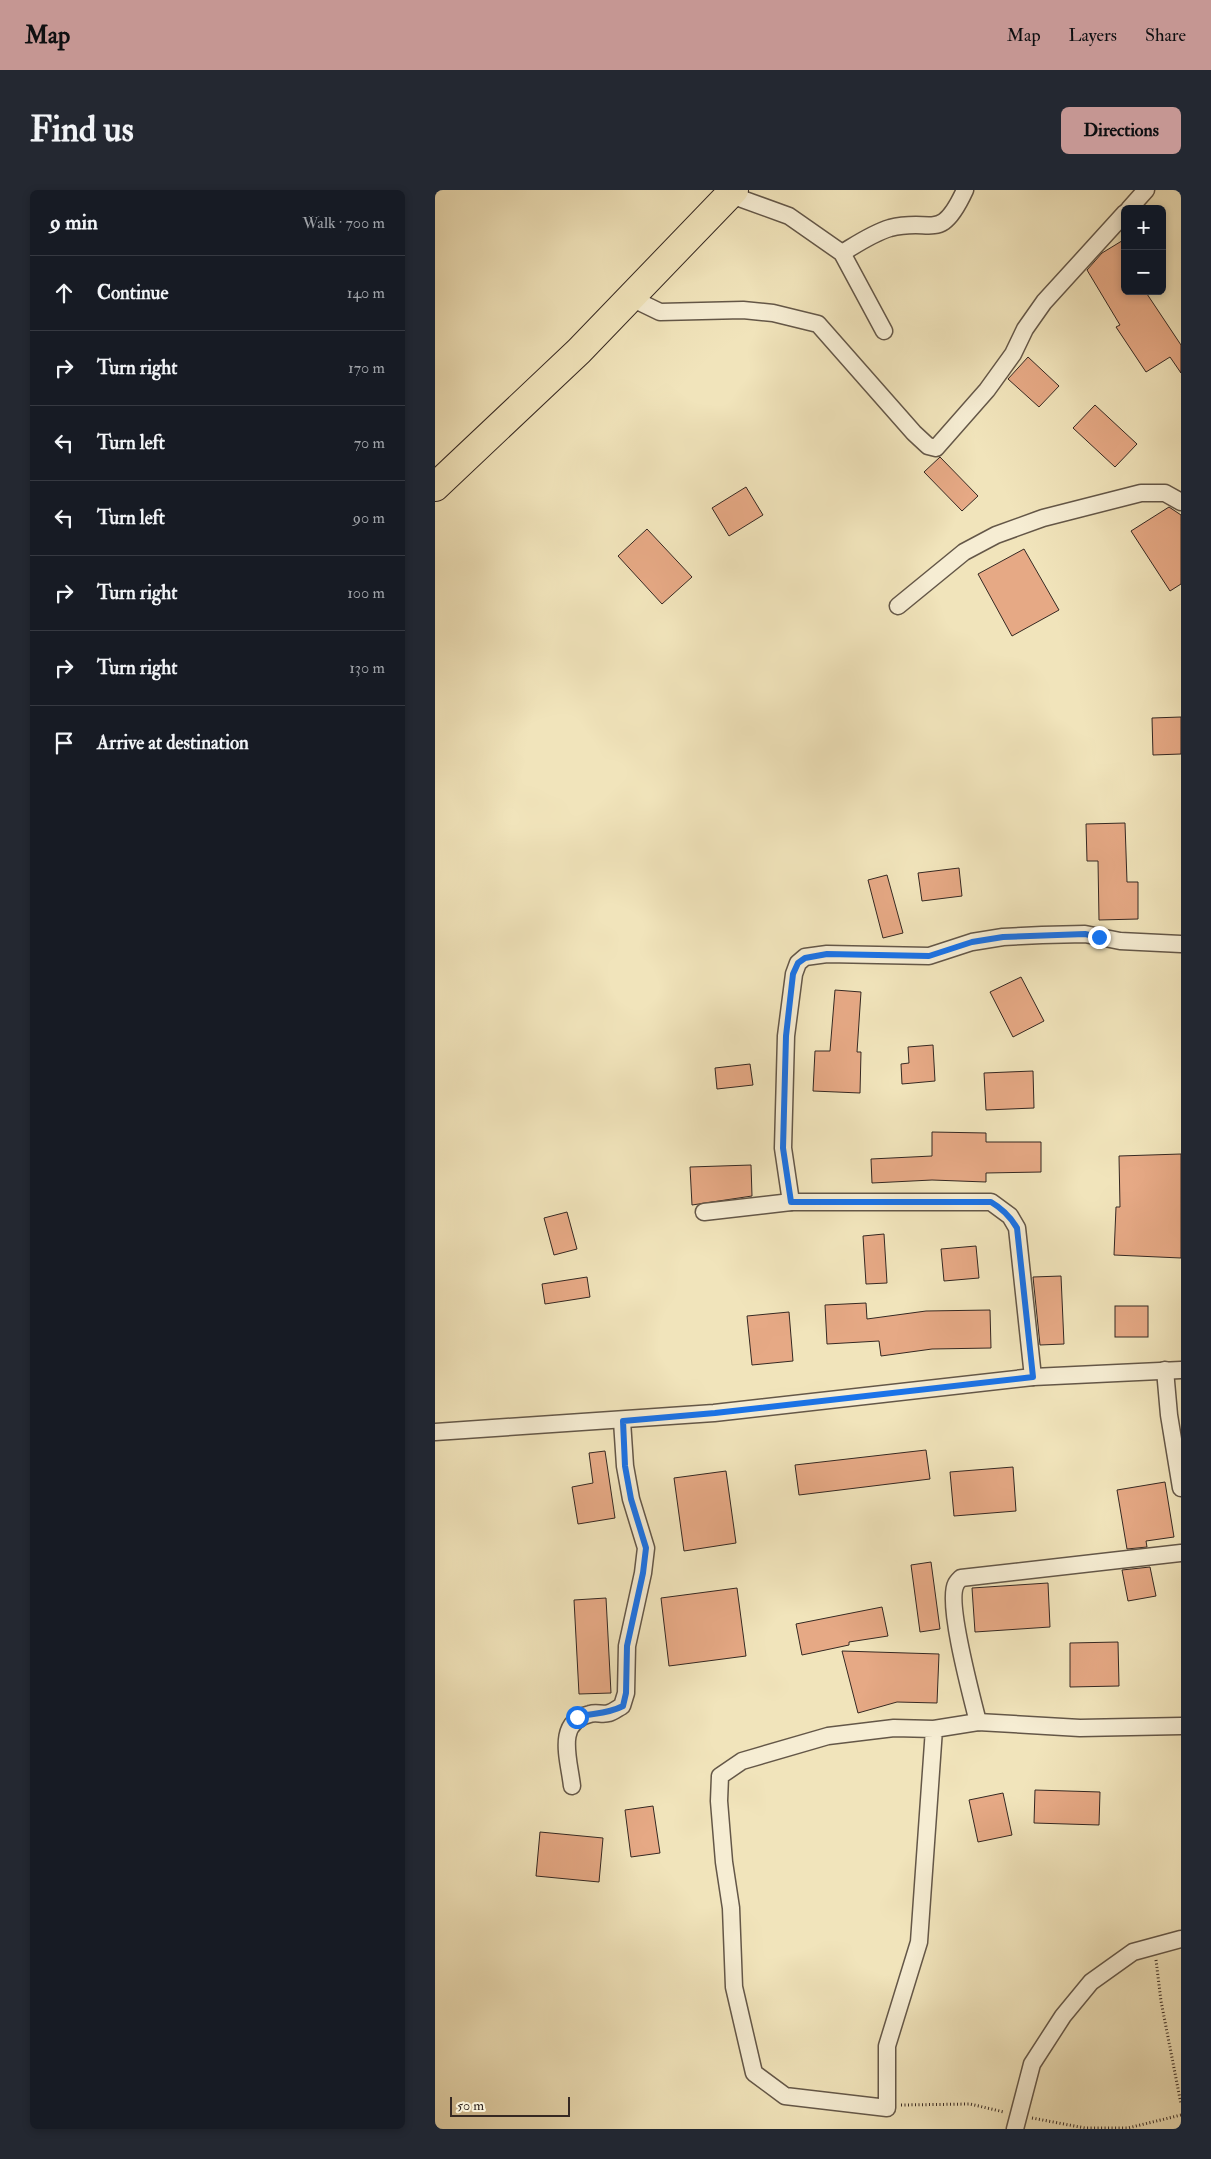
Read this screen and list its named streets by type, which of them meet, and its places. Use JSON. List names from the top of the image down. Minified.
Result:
{"scale_bar":"50 m","page":{"header":"Map","nav":["Map","Layers","Share"],"buttons":"Directions","title":"Find us","heading":["9 min","Walk · 700 m"],"map_buttons":["+","−"],"list":[["Continue","140 m"],["Turn right","170 m"],["Turn left","70 m"],["Turn left","90 m"],["Turn right","100 m"],["Turn right","130 m"],"Arrive at destination"],"scale":"50 m"}}
